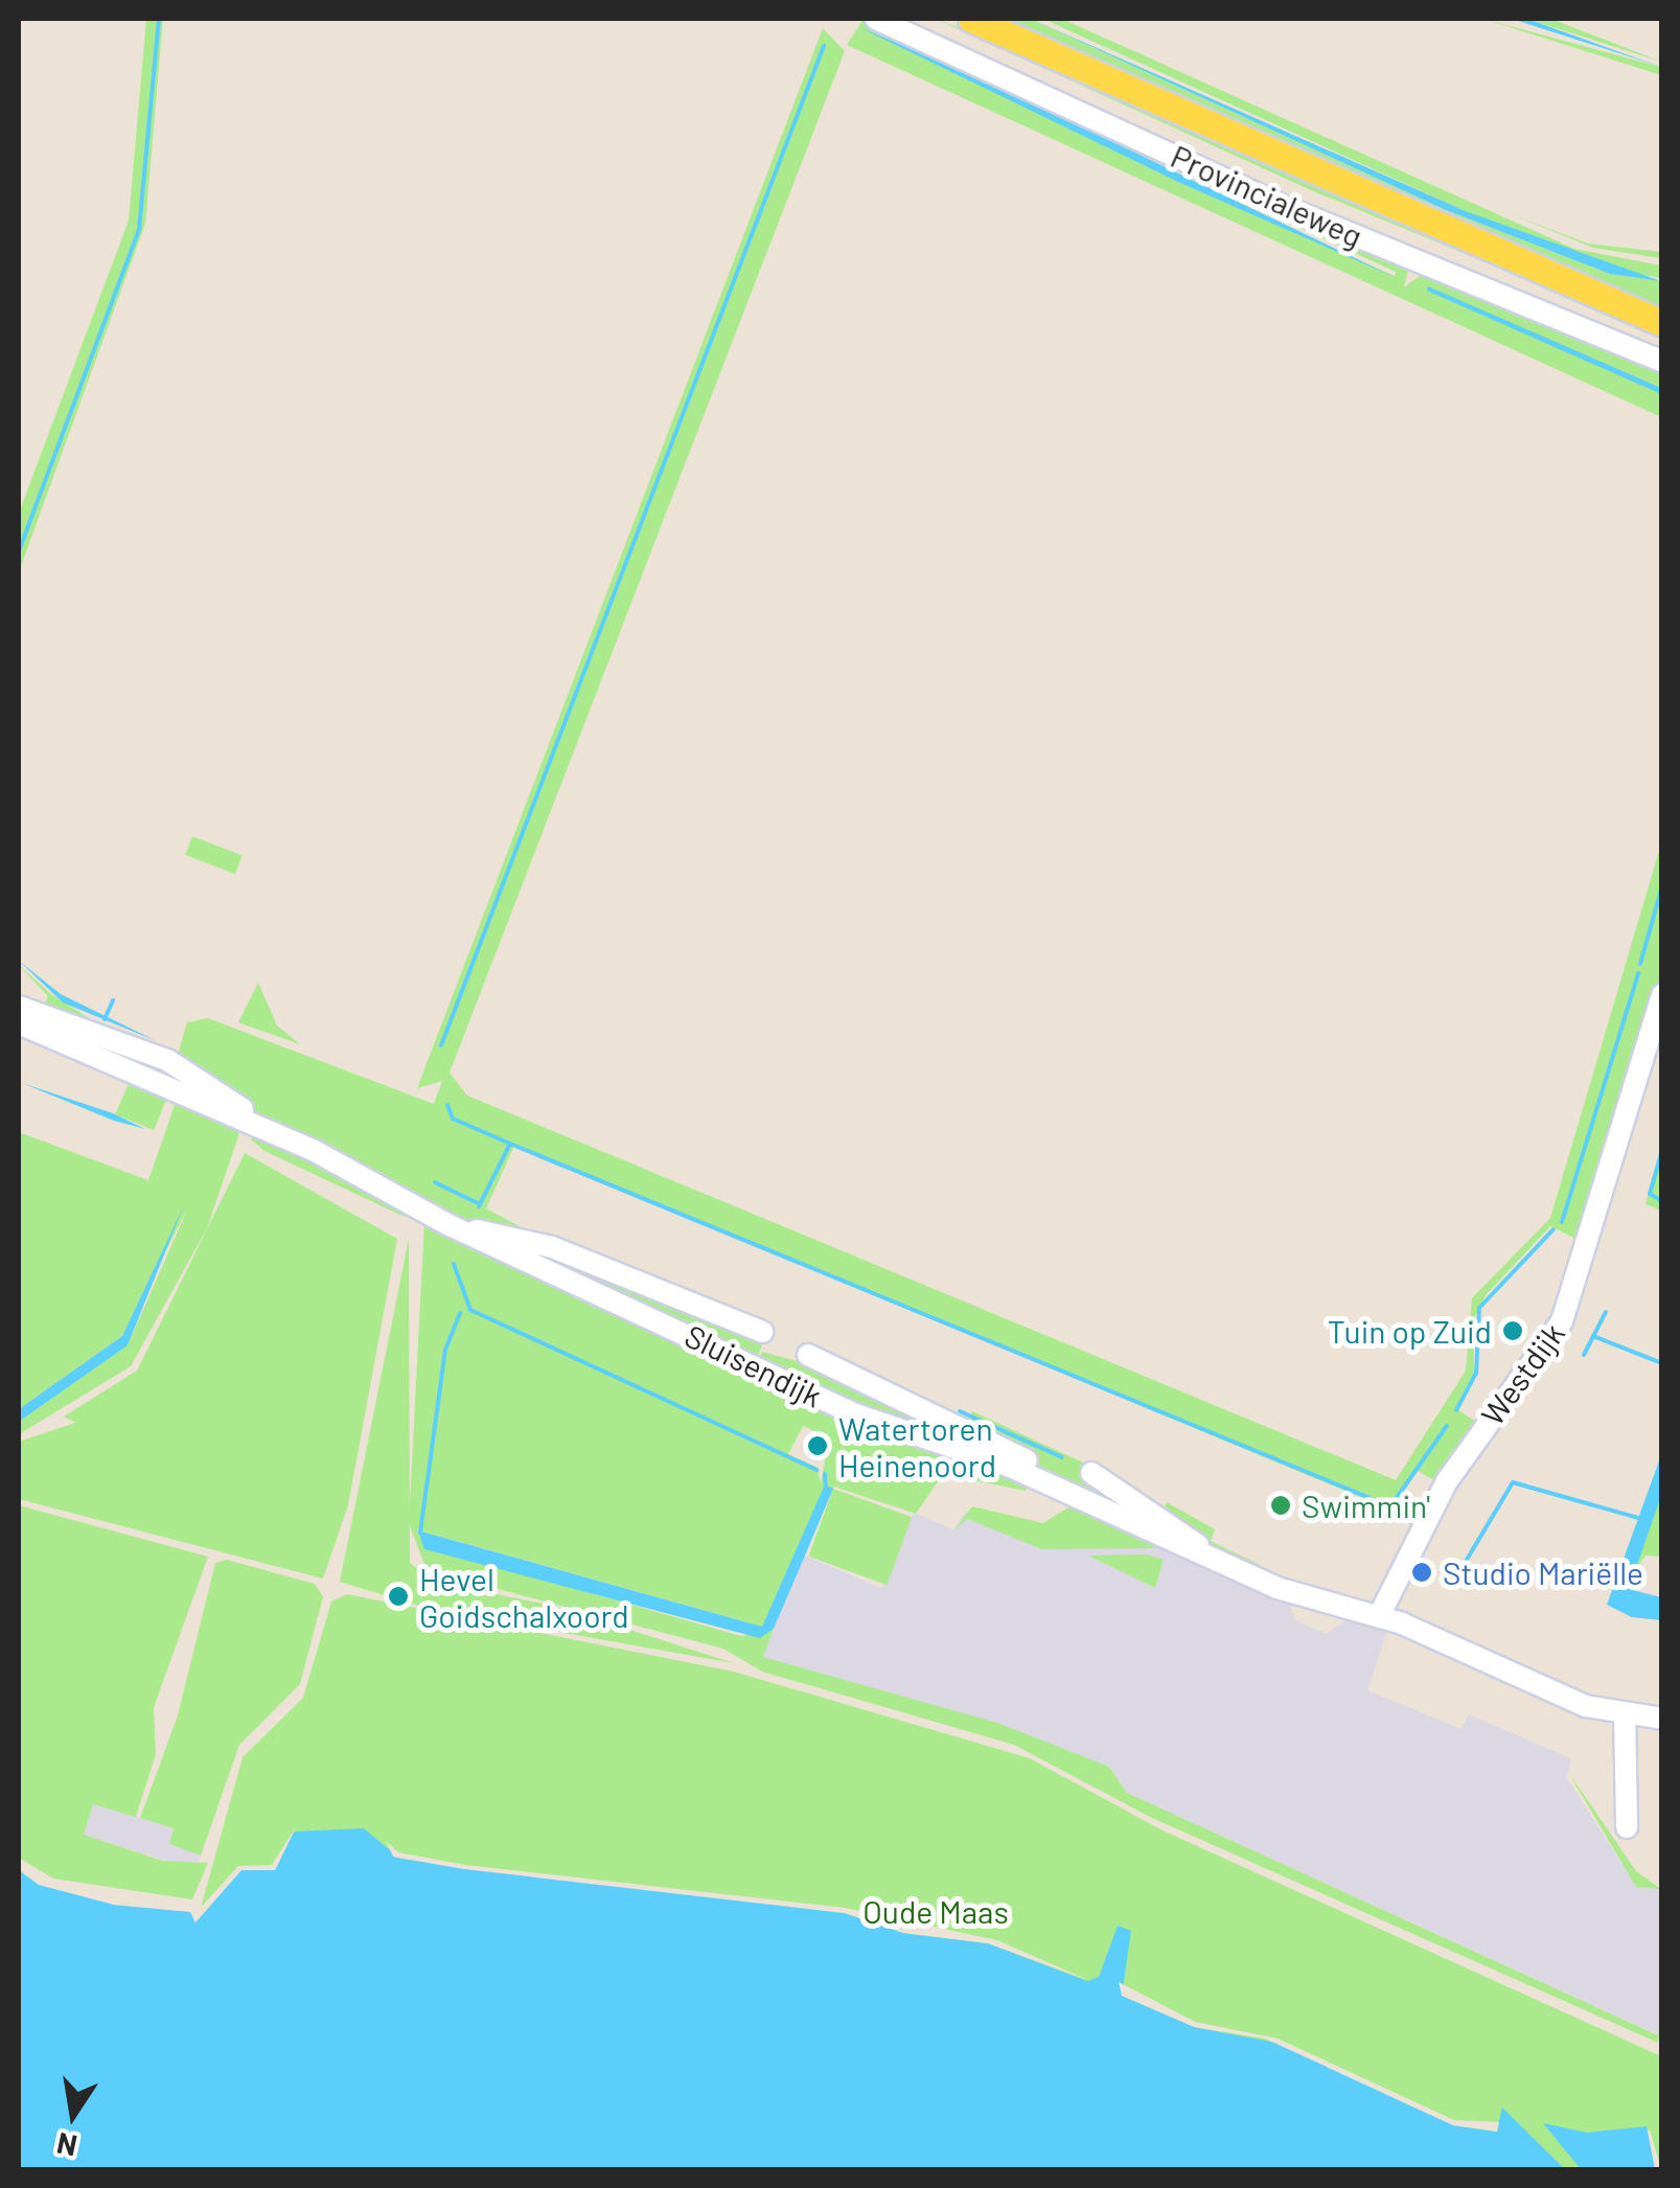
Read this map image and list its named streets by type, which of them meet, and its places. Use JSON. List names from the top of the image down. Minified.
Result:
{"streets":{"main road":["Provincialeweg"],"street":["Sluisendijk","Westdijk"]},"crossings":[["Sluisendijk","Westdijk"]],"parks":["Oude Maas"],"places":["Tuin op Zuid","Watertoren Heinenoord","Swimmin'","Studio Mariëlle","Hevel Goidschalxoord"],"north":"bottom"}
